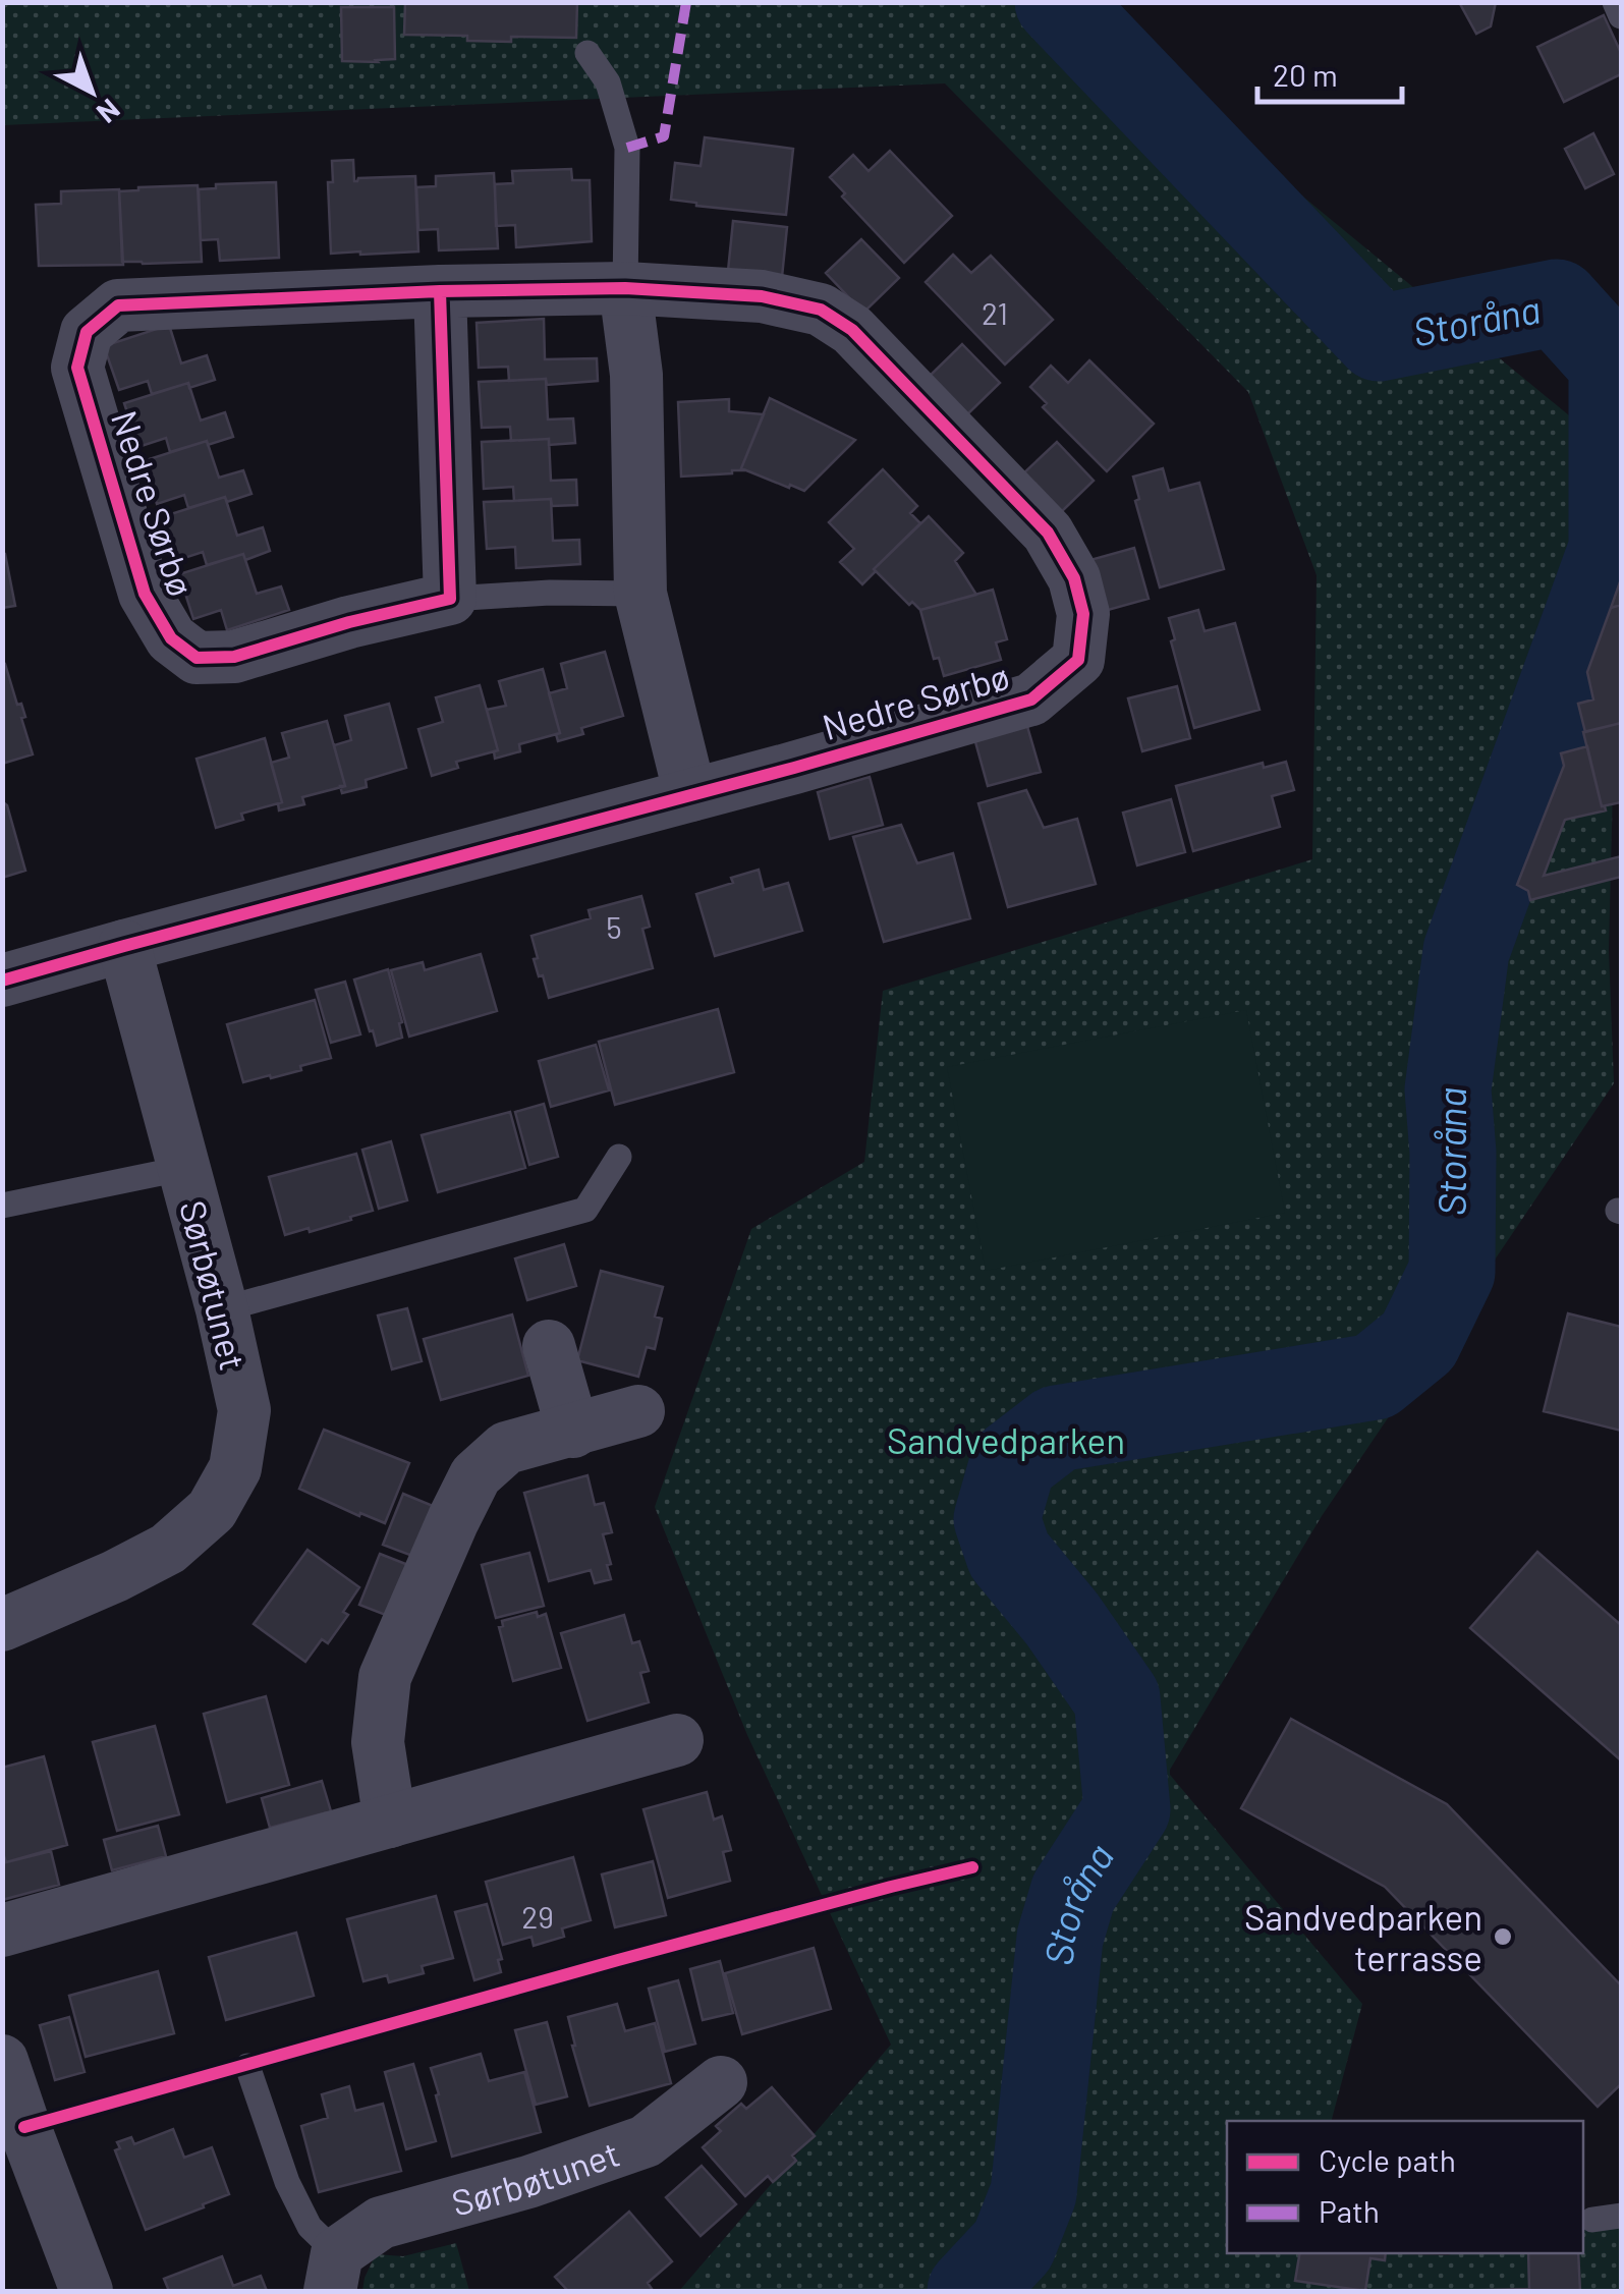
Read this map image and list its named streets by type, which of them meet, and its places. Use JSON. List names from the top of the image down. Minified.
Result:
{"streets":{"street":["Nedre Sørbø","Sørbøtunet"]},"crossings":[["Nedre Sørbø","Sørbøtunet"]],"water":["Storåna"],"parks":["Sandvedparken"],"places":["Sandvedparken terrasse"],"house_numbers":["21","5","29"],"legend":["Cycle path","Path"],"scale_bar":"20 m","north":"bottom right"}
